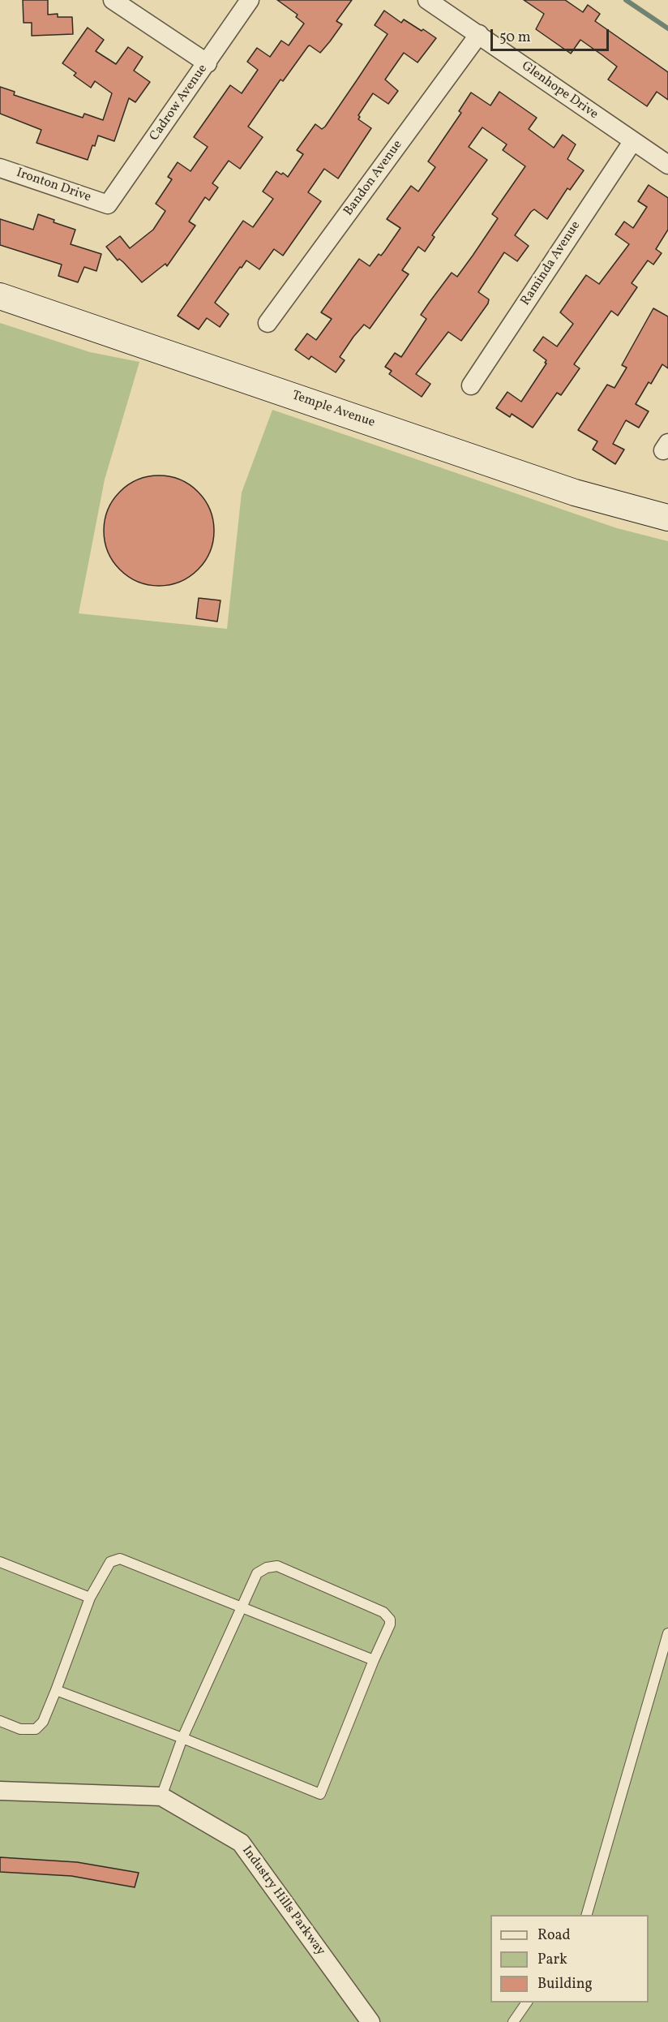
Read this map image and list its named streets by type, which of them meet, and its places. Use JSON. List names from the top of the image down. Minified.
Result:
{"streets":{"main road":["Temple Avenue"],"street":["Glenhope Drive","Cadrow Avenue","Bandon Avenue","Ironton Drive","Raminda Avenue","Industry Hills Parkway"]},"crossings":[["Glenhope Drive","Bandon Avenue"],["Glenhope Drive","Raminda Avenue"],["Cadrow Avenue","Ironton Drive"]],"legend":["Road","Park","Building"],"scale_bar":"50 m"}
